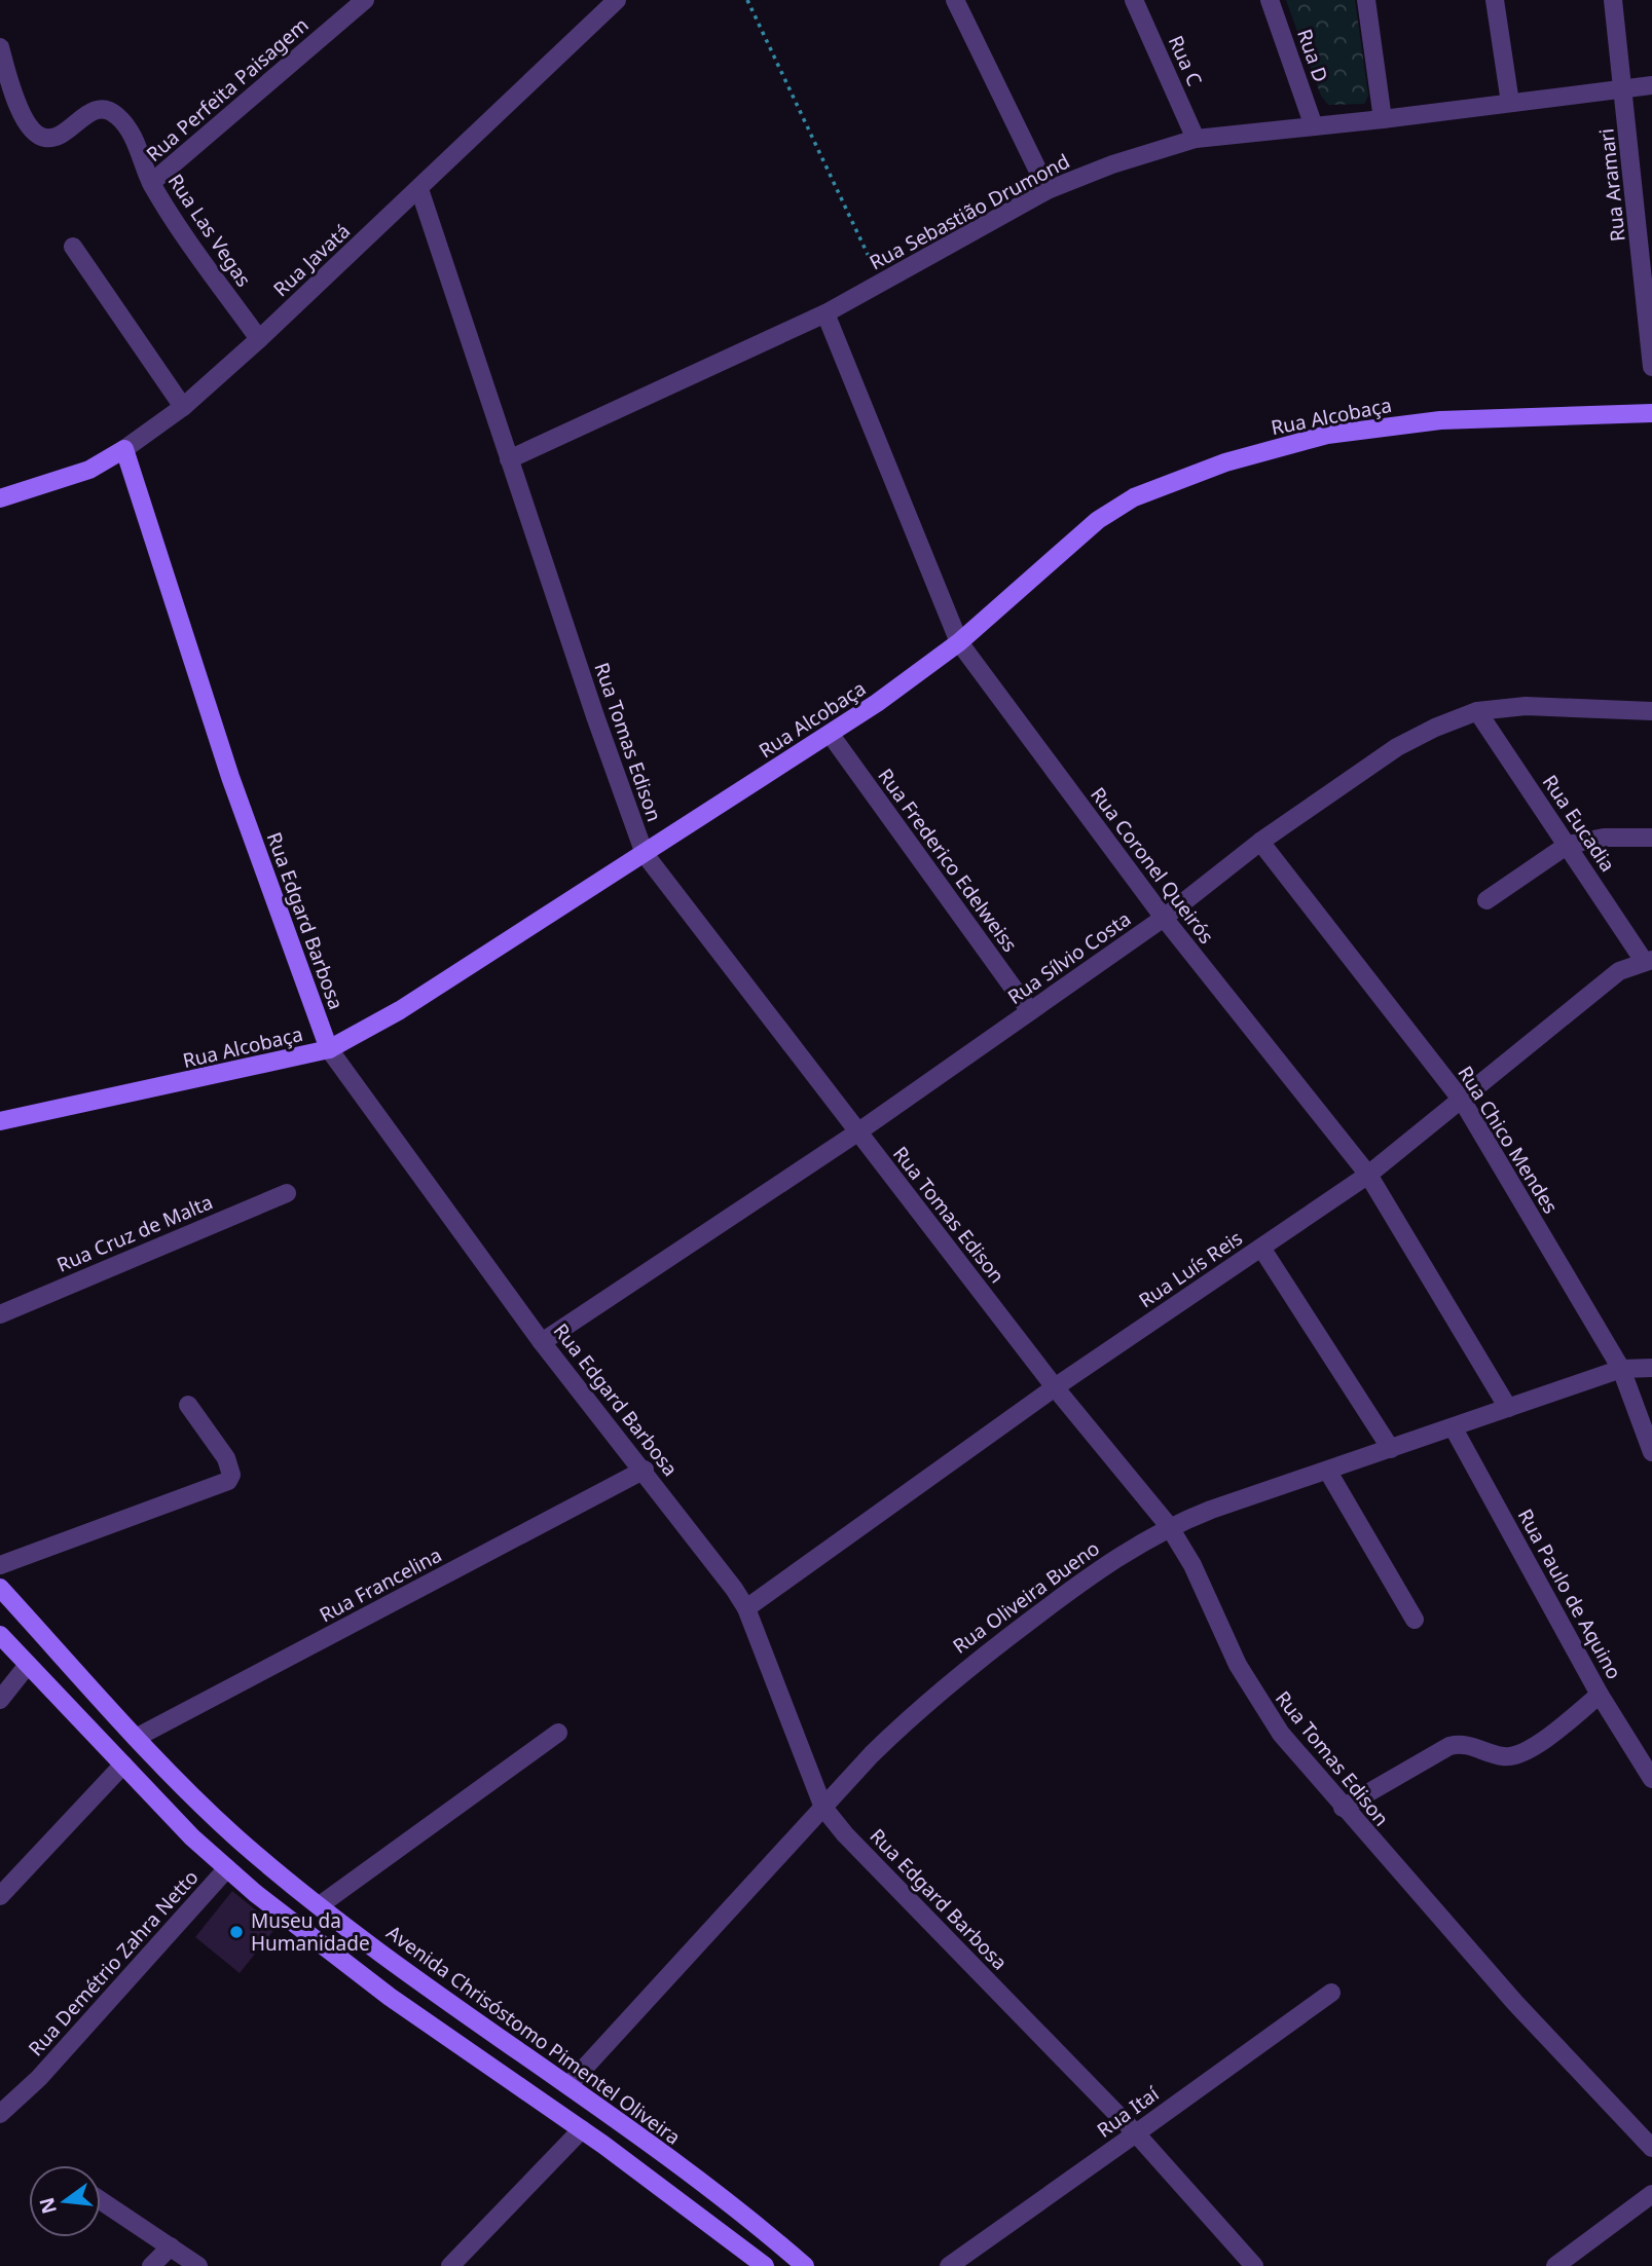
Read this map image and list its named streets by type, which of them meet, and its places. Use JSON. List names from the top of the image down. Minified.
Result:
{"streets":{"main road":["Rua Javatá","Rua Alcobaça","Rua Edgard Barbosa","Avenida Chrisóstomo Pimentel Oliveira"],"street":["Rua D","Rua C","Rua Perfeita Paisagem","Rua Aramari","Rua Sebastião Drumond","Rua Las Vegas","Rua Tomas Edison","Rua Eucadia","Rua Frederico Edelweiss","Rua Coronel Queirós","Rua Sílvio Costa","Rua Chico Mendes","Rua Cruz de Malta","Rua Luís Reis","Rua Francelina","Rua Paulo de Aquino","Rua Oliveira Bueno","Rua Demétrio Zahra Netto","Rua Itaí"]},"crossings":[["Rua D","Rua Sebastião Drumond"],["Rua C","Rua Sebastião Drumond"],["Rua Perfeita Paisagem","Rua Las Vegas"],["Rua Aramari","Rua Sebastião Drumond"],["Rua Sebastião Drumond","Rua Tomas Edison"],["Rua Sebastião Drumond","Rua Coronel Queirós"],["Rua Las Vegas","Rua Javatá"],["Rua Javatá","Rua Tomas Edison"],["Rua Javatá","Rua Edgard Barbosa"],["Rua Alcobaça","Rua Tomas Edison"],["Rua Alcobaça","Rua Frederico Edelweiss"],["Rua Alcobaça","Rua Coronel Queirós"],["Rua Alcobaça","Rua Edgard Barbosa"],["Rua Tomas Edison","Rua Sílvio Costa"],["Rua Tomas Edison","Rua Luís Reis"],["Rua Tomas Edison","Rua Oliveira Bueno"],["Rua Eucadia","Rua Sílvio Costa"],["Rua Eucadia","Rua Luís Reis"],["Rua Frederico Edelweiss","Rua Sílvio Costa"],["Rua Coronel Queirós","Rua Sílvio Costa"],["Rua Coronel Queirós","Rua Luís Reis"],["Rua Coronel Queirós","Rua Oliveira Bueno"],["Rua Edgard Barbosa","Rua Sílvio Costa"],["Rua Edgard Barbosa","Rua Luís Reis"],["Rua Edgard Barbosa","Rua Francelina"],["Rua Edgard Barbosa","Rua Oliveira Bueno"],["Rua Edgard Barbosa","Rua Itaí"],["Rua Sílvio Costa","Rua Chico Mendes"],["Rua Chico Mendes","Rua Luís Reis"],["Rua Chico Mendes","Rua Oliveira Bueno"],["Rua Francelina","Avenida Chrisóstomo Pimentel Oliveira"],["Rua Paulo de Aquino","Rua Oliveira Bueno"],["Rua Oliveira Bueno","Avenida Chrisóstomo Pimentel Oliveira"]],"places":["Museu da Humanidade"],"north":"left"}
